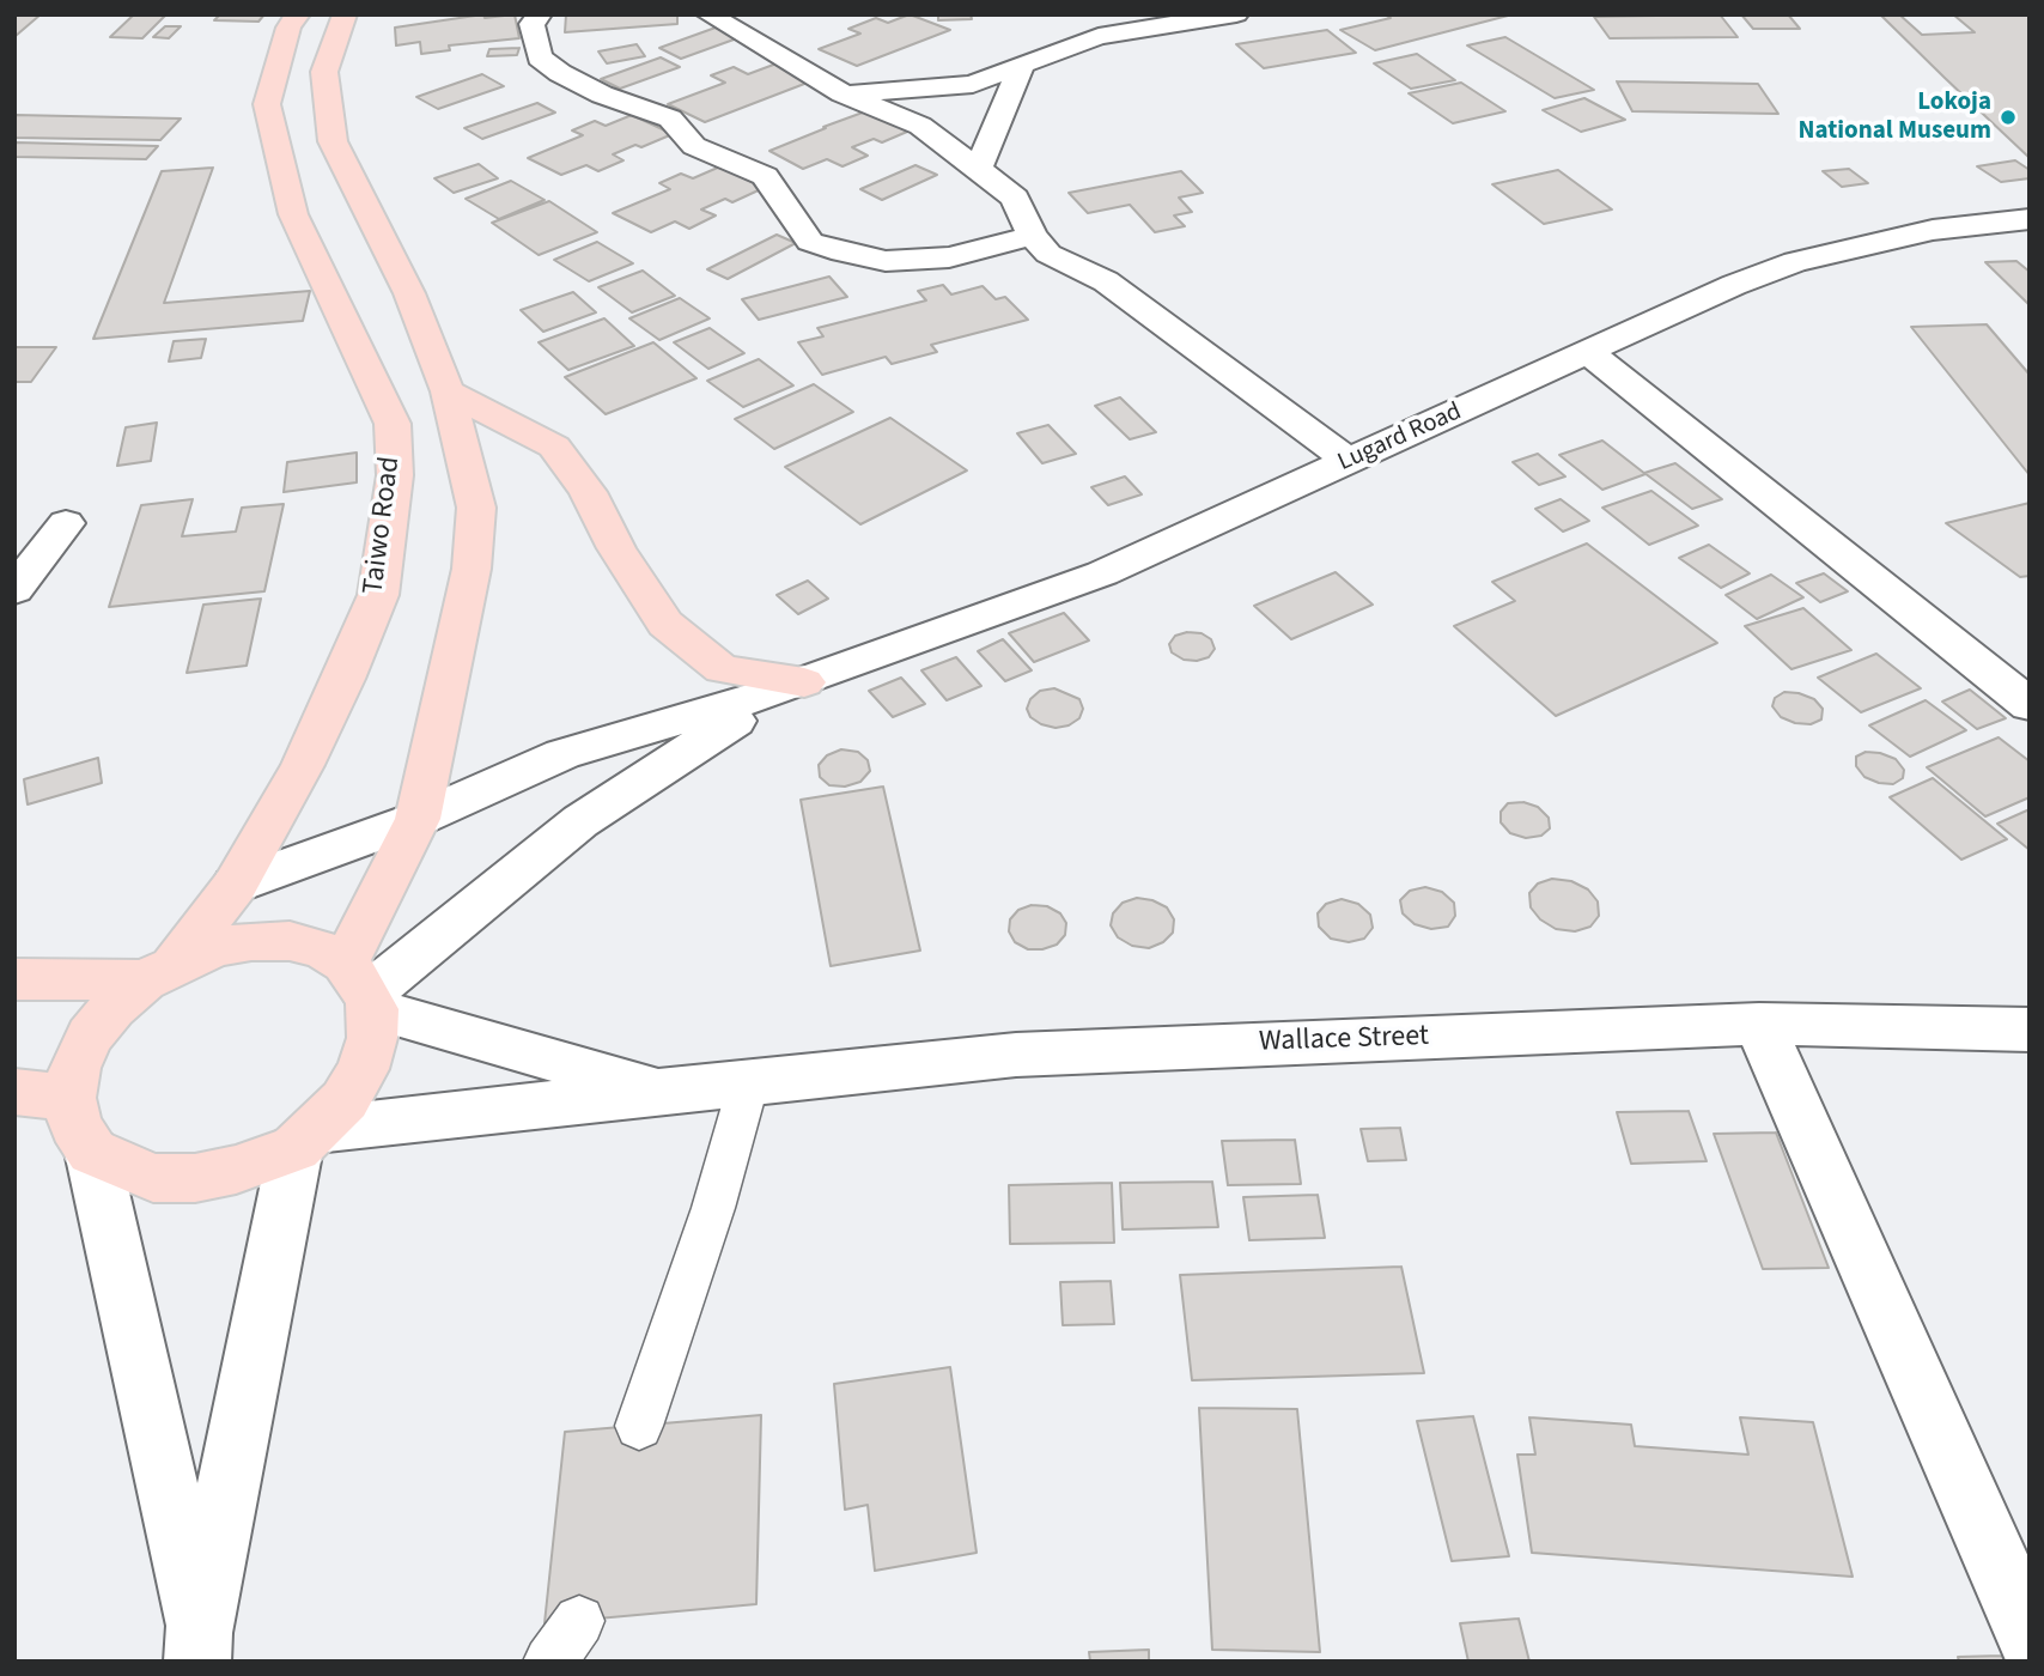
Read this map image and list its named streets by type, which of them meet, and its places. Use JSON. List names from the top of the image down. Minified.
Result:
{"streets":{"main road":["Taiwo Road"],"street":["Lugard Road","Wallace Street"]},"crossings":[["Taiwo Road","Wallace Street"]],"places":["Lokoja National Museum"]}
